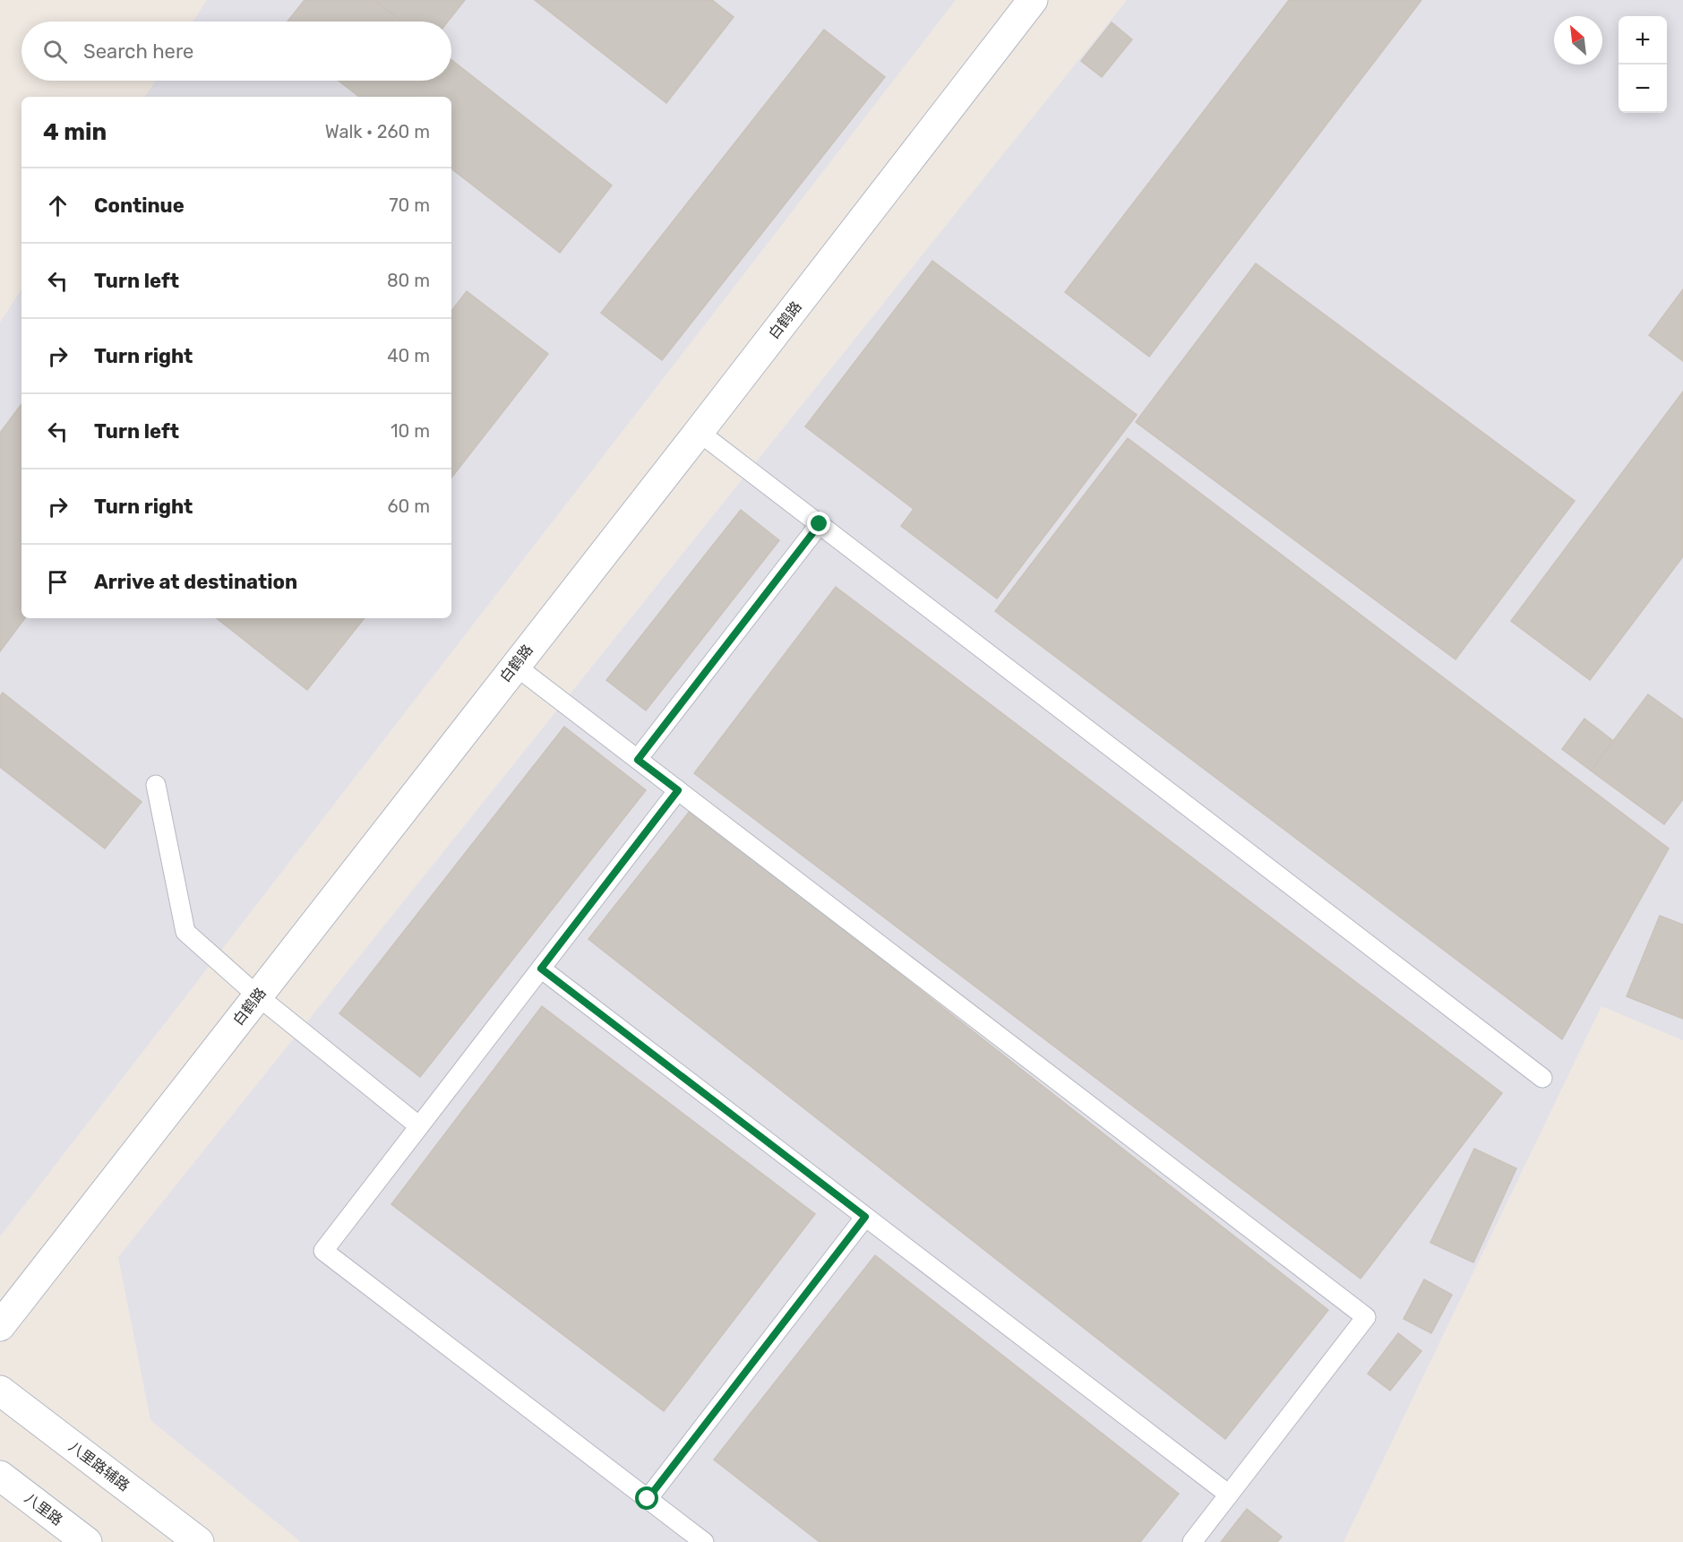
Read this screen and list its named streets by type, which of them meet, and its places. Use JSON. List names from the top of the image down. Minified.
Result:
{"streets":{"street":["白鹤路","八里路辅路","八里路"]},"north":"top left","page":{"map_buttons":["+","−"],"search":"Search here","heading":["4 min","Walk · 260 m"],"list":[["Continue","70 m"],["Turn left","80 m"],["Turn right","40 m"],["Turn left","10 m"],["Turn right","60 m"],"Arrive at destination"]}}
